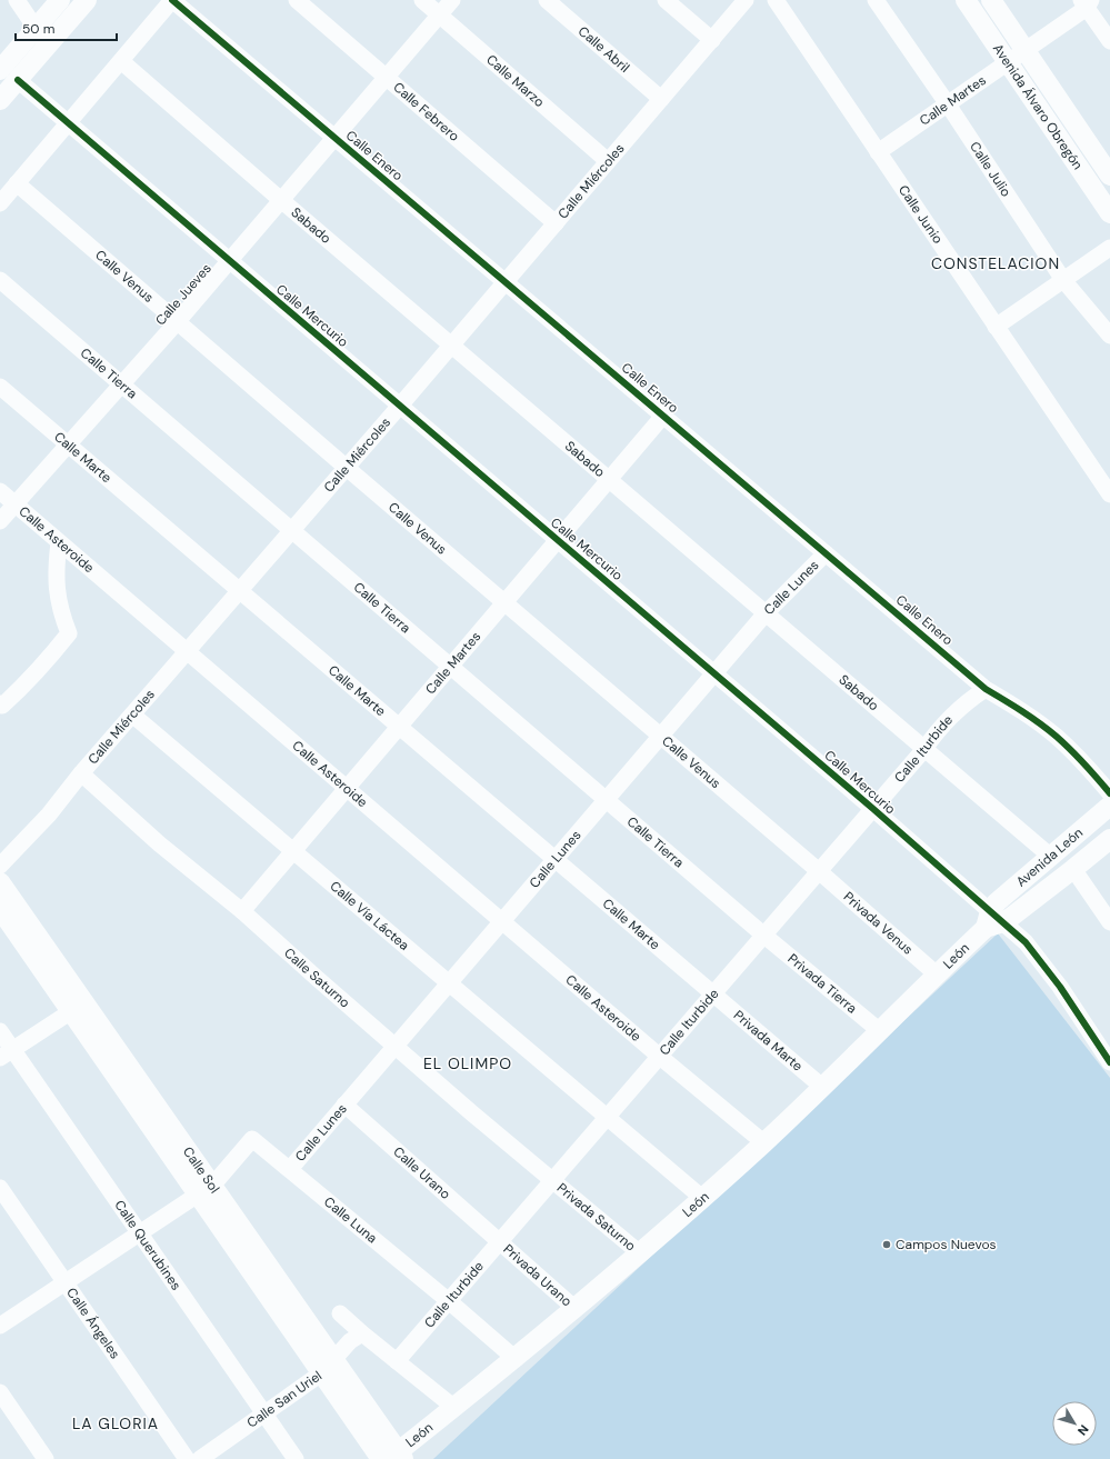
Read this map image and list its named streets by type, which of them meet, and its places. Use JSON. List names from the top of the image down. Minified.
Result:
{"streets":{"street":["Calle Abril","Calle Marzo","Calle Martes","Avenida Álvaro Obregón","Calle Febrero","Calle Enero","Calle Julio","Calle Miércoles","Calle Junio","Sabado","Calle Venus","Calle Jueves","Calle Mercurio","Calle Tierra","Calle Marte","Calle Asteroide","Calle Lunes","Calle Iturbide","Avenida León","Calle Vía Láctea","Privada Venus","León","Calle Saturno","Privada Tierra","Privada Marte","Calle Sol","Calle Urano","Privada Saturno","Calle Luna","Calle Querubines","Privada Urano","Calle Ángeles","Calle San Uriel"]},"crossings":[["Calle Abril","Calle Miércoles"],["Calle Marzo","Calle Miércoles"],["Calle Marzo","Calle Jueves"],["Calle Martes","Avenida Álvaro Obregón"],["Calle Martes","Calle Enero"],["Calle Martes","Calle Julio"],["Calle Martes","Calle Junio"],["Calle Martes","Sabado"],["Calle Martes","Calle Venus"],["Calle Martes","Calle Mercurio"],["Calle Martes","Calle Tierra"],["Calle Martes","Calle Marte"],["Calle Martes","Calle Asteroide"],["Calle Martes","Calle Vía Láctea"],["Calle Martes","Calle Saturno"],["Calle Febrero","Calle Miércoles"],["Calle Febrero","Calle Jueves"],["Calle Enero","Calle Miércoles"],["Calle Enero","Calle Jueves"],["Calle Enero","Calle Lunes"],["Calle Enero","Calle Iturbide"],["Calle Miércoles","Sabado"],["Calle Miércoles","Calle Venus"],["Calle Miércoles","Calle Mercurio"],["Calle Miércoles","Calle Tierra"],["Calle Miércoles","Calle Marte"],["Calle Miércoles","Calle Asteroide"],["Calle Miércoles","Calle Vía Láctea"],["Calle Miércoles","Calle Saturno"],["Sabado","Calle Jueves"],["Sabado","Calle Lunes"],["Sabado","Calle Iturbide"],["Sabado","Avenida León"],["Calle Venus","Calle Jueves"],["Calle Venus","Calle Lunes"],["Calle Venus","Calle Iturbide"],["Calle Venus","Privada Venus"],["Calle Jueves","Calle Mercurio"],["Calle Jueves","Calle Tierra"],["Calle Jueves","Calle Marte"],["Calle Jueves","Calle Asteroide"],["Calle Mercurio","Calle Lunes"],["Calle Mercurio","Calle Iturbide"],["Calle Mercurio","Avenida León"],["Calle Mercurio","León"],["Calle Tierra","Calle Lunes"],["Calle Tierra","Calle Iturbide"],["Calle Tierra","Privada Tierra"],["Calle Marte","Calle Lunes"],["Calle Marte","Calle Iturbide"],["Calle Marte","Privada Marte"],["Calle Asteroide","Calle Lunes"],["Calle Asteroide","Calle Iturbide"],["Calle Asteroide","León"],["Calle Lunes","Calle Vía Láctea"],["Calle Lunes","Calle Saturno"],["Calle Lunes","Calle Urano"],["Calle Lunes","Calle Luna"],["Calle Iturbide","Calle Vía Láctea"],["Calle Iturbide","Privada Venus"],["Calle Iturbide","Calle Saturno"],["Calle Iturbide","Privada Tierra"],["Calle Iturbide","Privada Marte"],["Calle Iturbide","Calle Urano"],["Calle Iturbide","Privada Saturno"],["Calle Iturbide","Calle Luna"],["Calle Iturbide","Privada Urano"],["Avenida León","León"],["Calle Vía Láctea","León"],["Privada Venus","León"],["León","Privada Tierra"],["León","Privada Marte"],["León","Calle Sol"],["León","Privada Saturno"],["León","Calle Luna"],["León","Privada Urano"],["Calle Saturno","Privada Saturno"],["Calle Sol","Calle Luna"],["Calle Sol","Calle San Uriel"],["Calle Urano","Privada Urano"],["Calle Querubines","Calle San Uriel"]],"districts":["CONSTELACION","EL OLIMPO","LA GLORIA"],"places":["Campos Nuevos"],"scale_bar":"50 m","north":"bottom right"}
